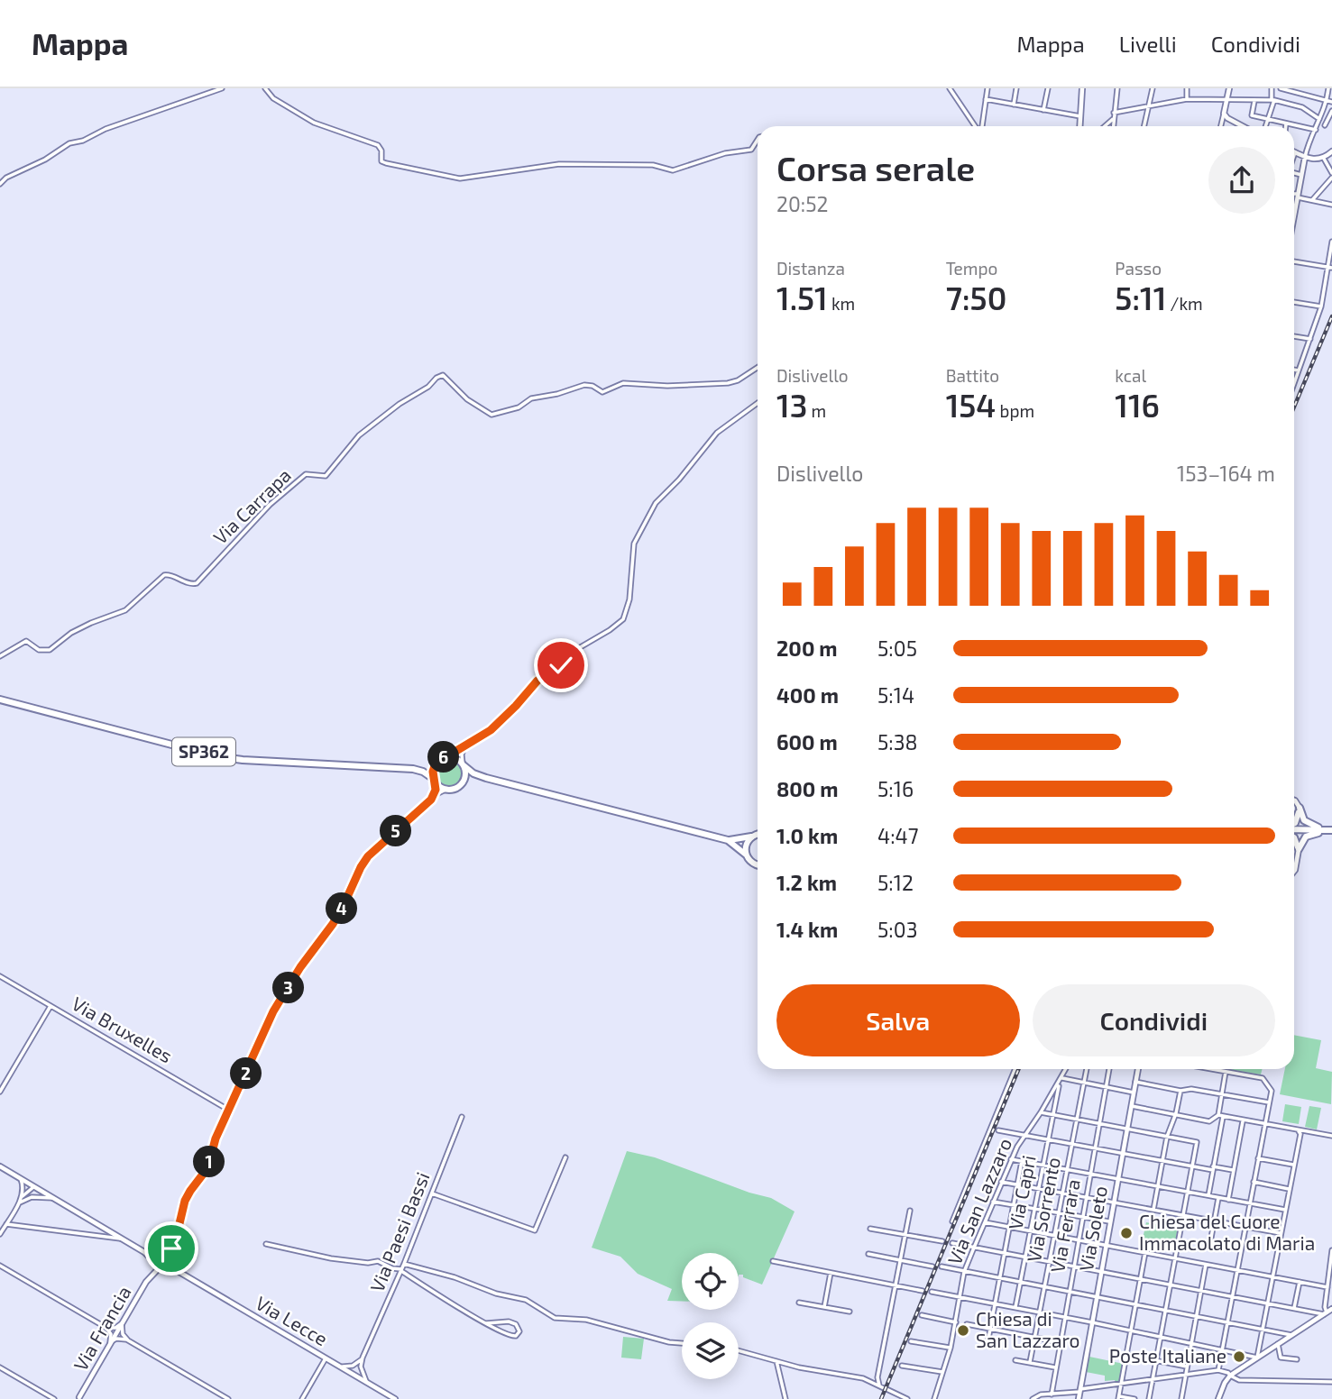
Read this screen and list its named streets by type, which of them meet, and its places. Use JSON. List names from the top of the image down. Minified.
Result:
{"streets":{"main road":["SP362"],"street":["Via Carrapa","Via Bruxelles","Via Capri","Via San Lazzaro","Via Sorrento","Via Ferrara","Via Soleto","Via Paesi Bassi","Via Lecce","Via Francia"]},"crossings":[["Via Capri","Via San Lazzaro"],["Via Paesi Bassi","Via Lecce"]],"places":["Chiesa del Cuore Immacolato di Maria","Chiesa di San Lazzaro","Poste Italiane"],"page":{"header":"Mappa","nav":["Mappa","Livelli","Condividi"],"heading":["Corsa serale","20:52"],"stats":[["Distanza","1.51 km"],["Tempo","7:50"],["Passo","5:11 /km"],["Dislivello","13 m"],["Battito","154 bpm"],["kcal","116"]],"chart":["Dislivello","153–164 m"],"list":[{"name":"200 m","note":"5:05"},{"name":"400 m","note":"5:14"},{"name":"600 m","note":"5:38"},{"name":"800 m","note":"5:16"},{"name":"1.0 km","note":"4:47"},{"name":"1.2 km","note":"5:12"},{"name":"1.4 km","note":"5:03"}],"pins":["6","5","4","3","2","1"],"buttons":["Salva","Condividi"]}}
